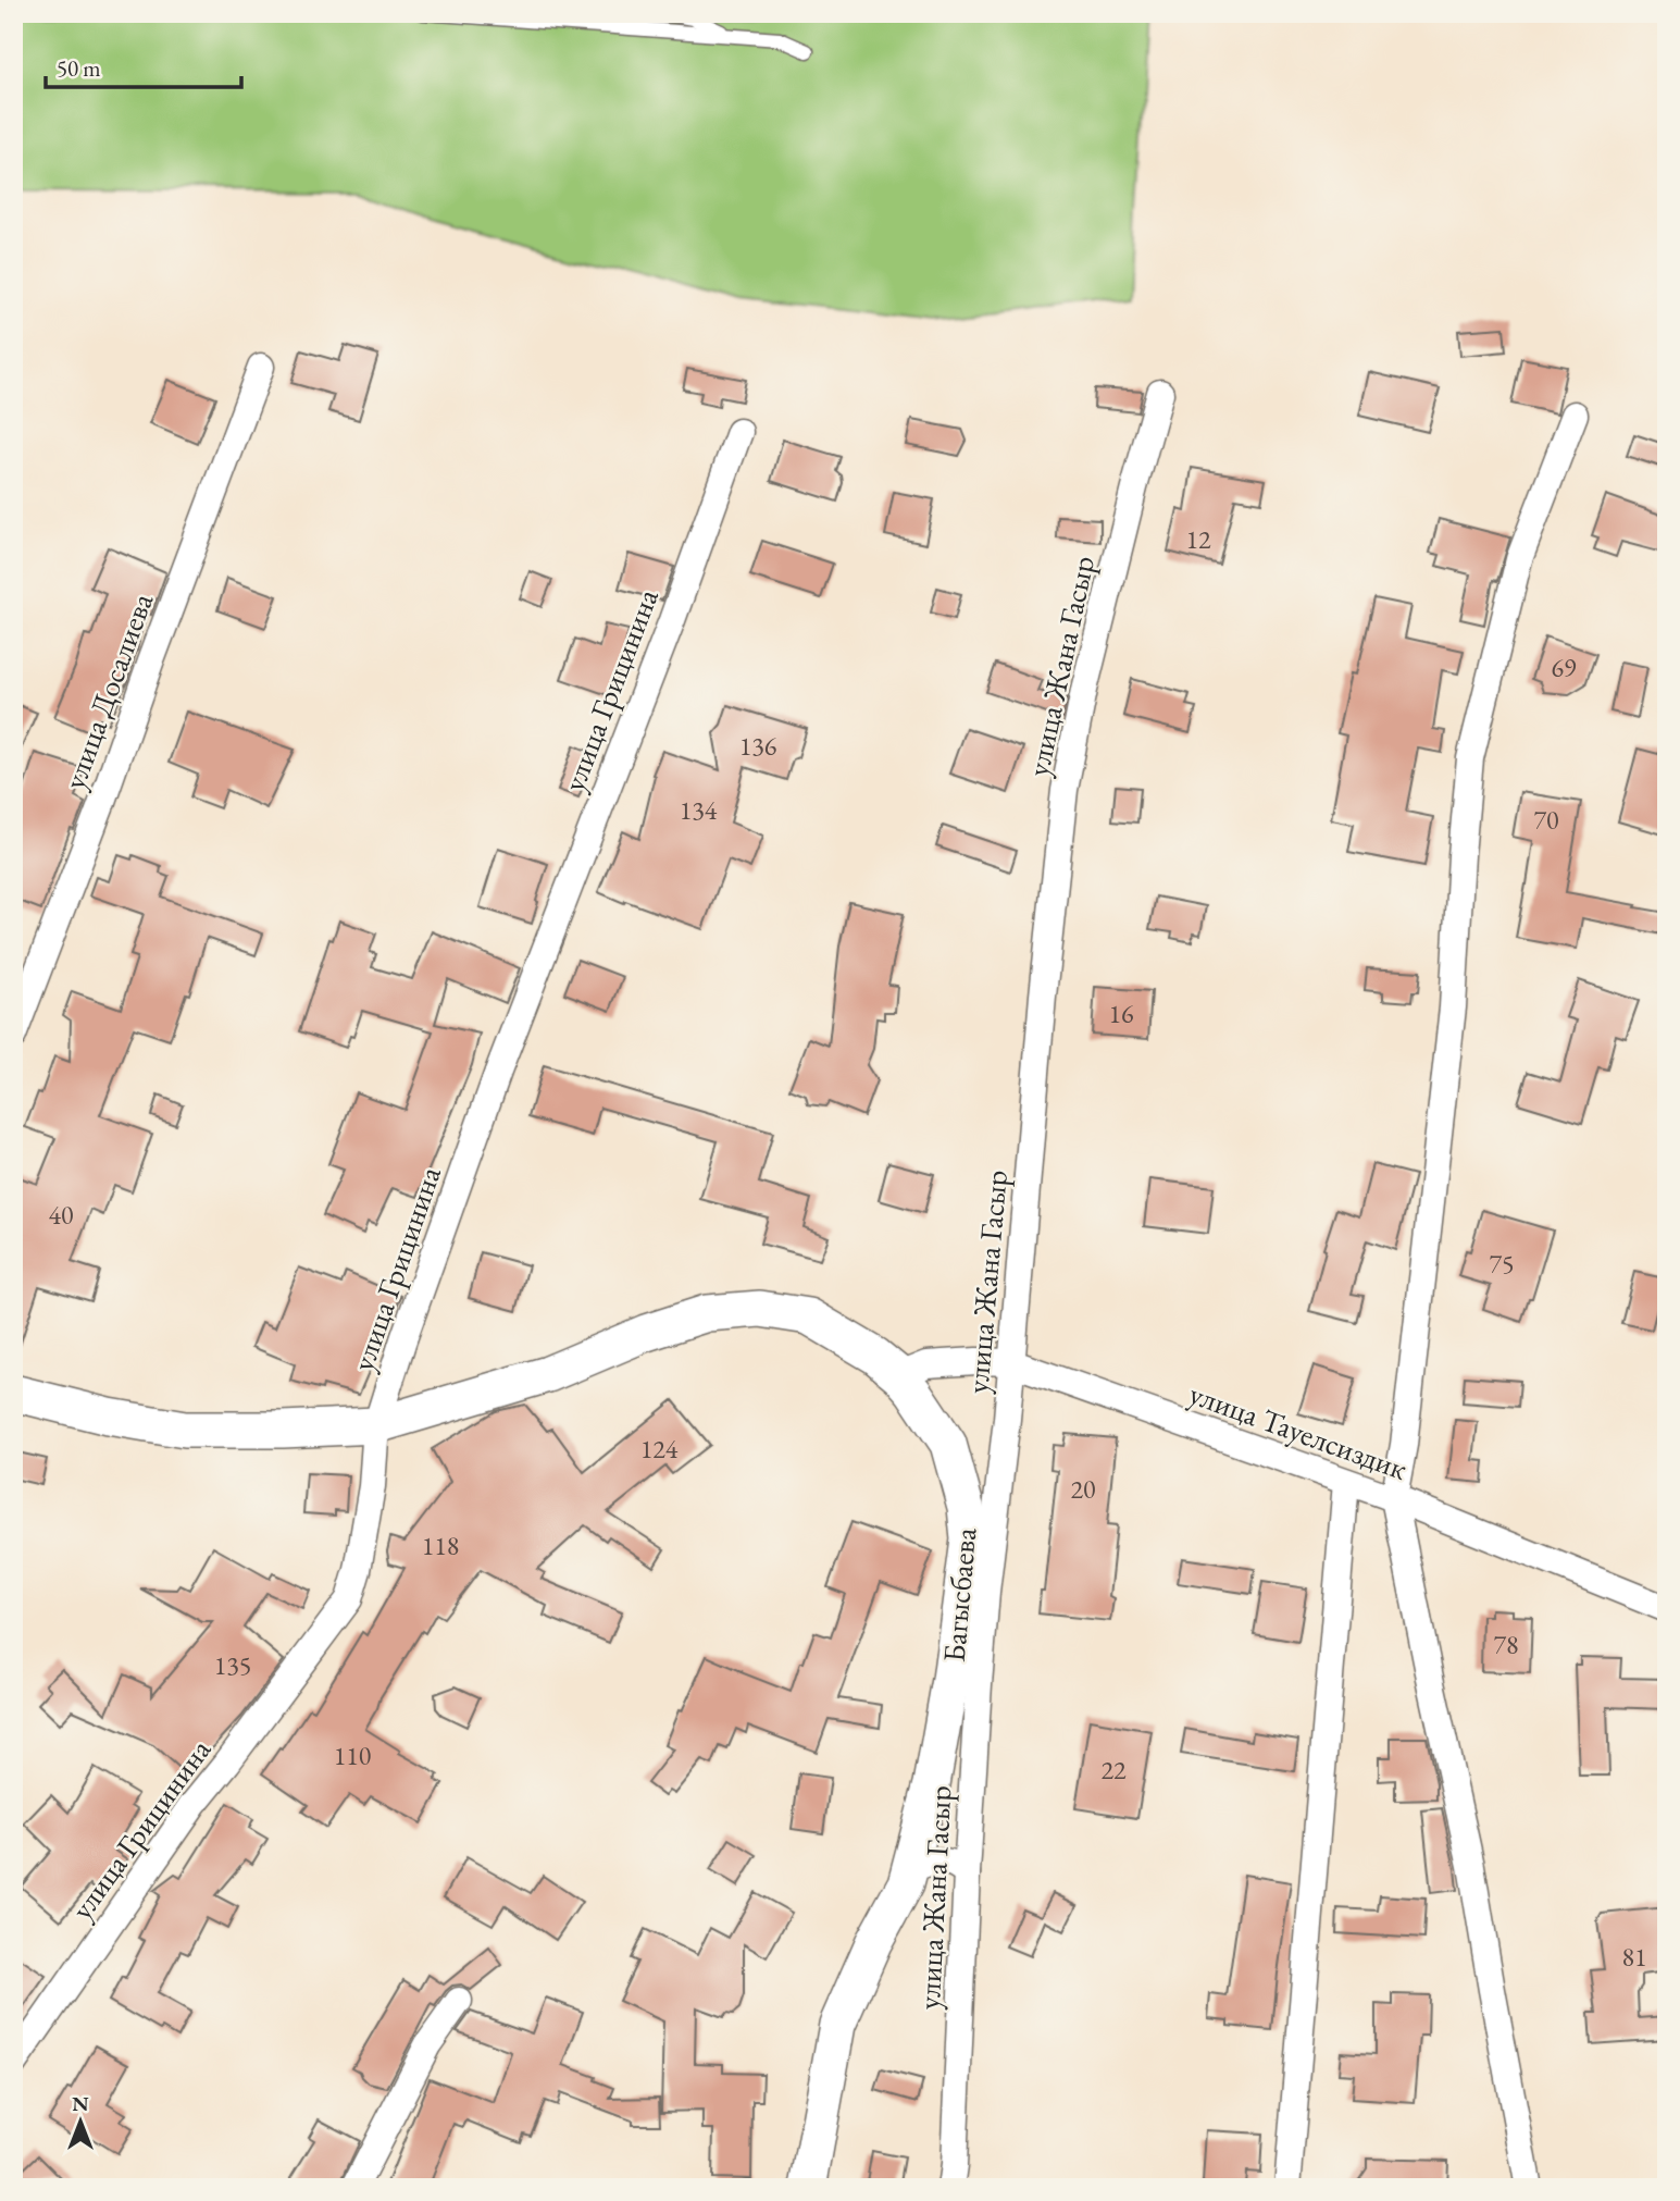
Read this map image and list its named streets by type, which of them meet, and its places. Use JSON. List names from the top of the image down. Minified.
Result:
{"streets":{"street":["улица Жана Гасыр","улица Грицинина","улица Досалиева","улица Тауелсиздик","Багысбаева"]},"crossings":[["улица Жана Гасыр","улица Тауелсиздик"],["улица Жана Гасыр","Багысбаева"],["улица Грицинина","Багысбаева"],["улица Тауелсиздик","Багысбаева"]],"house_numbers":["12","69","136","134","70","16","40","75","124","20","118","78","135","110","22","81"],"scale_bar":"50 m","north":"top"}
